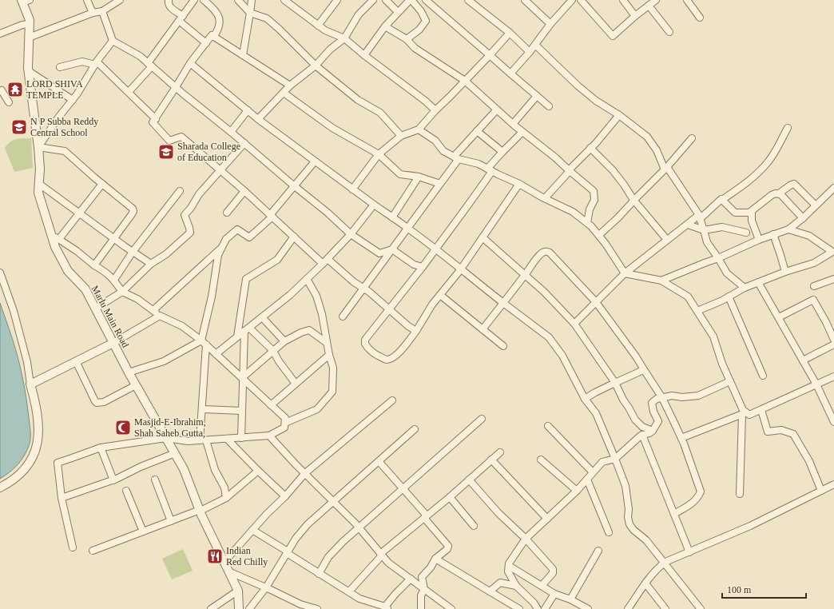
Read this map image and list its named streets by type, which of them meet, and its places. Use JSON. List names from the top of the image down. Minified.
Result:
{"streets":{"street":["Marlu Main Road"]},"places":{"temple":["LORD SHIVA TEMPLE"],"school or university":["N P Subba Reddy Central School","Sharada College of Education"],"mosque":["Masjid-E-Ibrahim, Shah Saheb Gutta,"],"restaurant":["Indian Red Chilly"]},"scale_bar":"100 m"}
